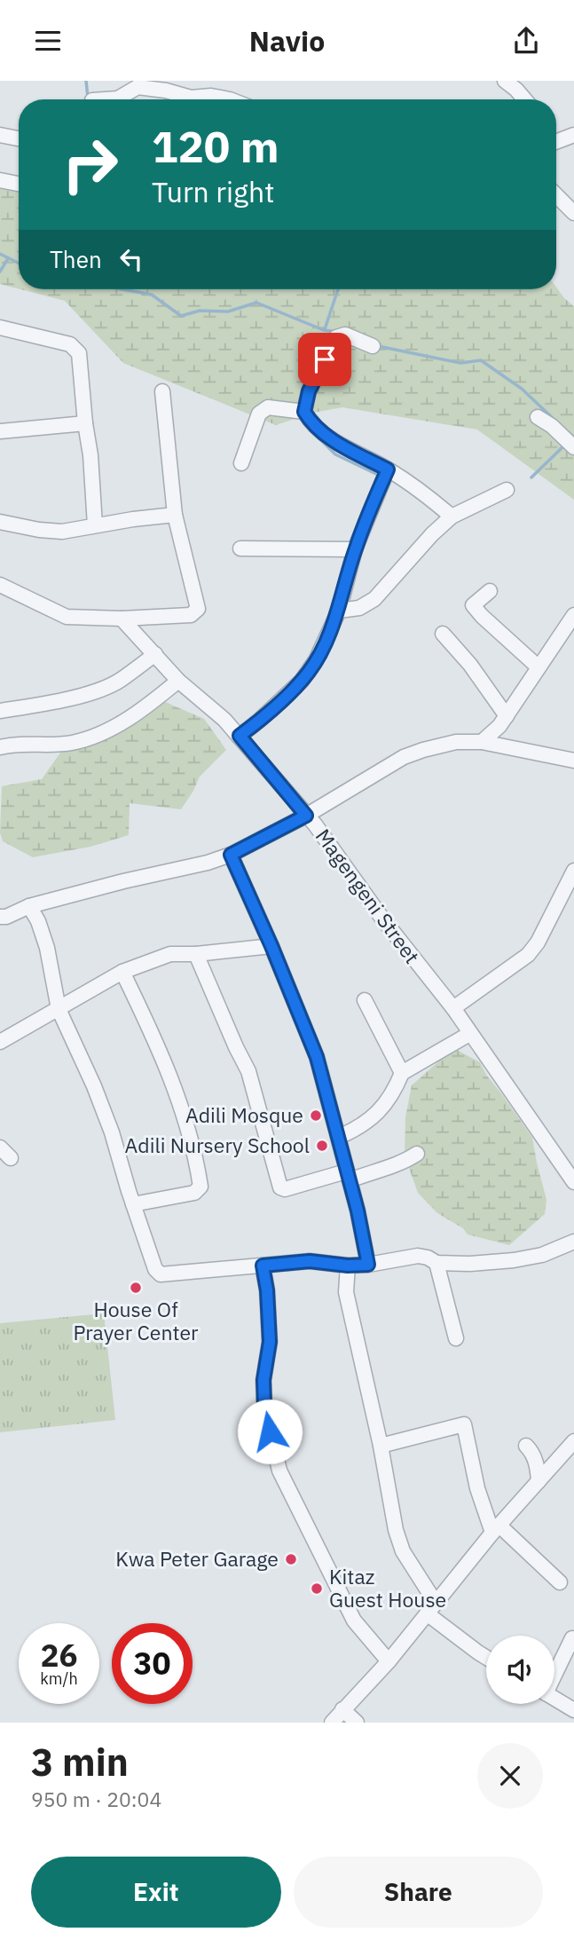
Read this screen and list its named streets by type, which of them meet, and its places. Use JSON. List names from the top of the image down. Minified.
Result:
{"streets":{"street":["Magengeni Street"]},"places":["Adili Mosque","Adili Nursery School","House Of Prayer Center","Kwa Peter Garage","Kitaz Guest House"],"page":{"header":"Navio","turn":["120 m","Turn right"],"then":"Then","speed":"26 km/h","limit":"30","heading":["3 min","950 m · 20:04"],"buttons":["Exit","Share"]}}
